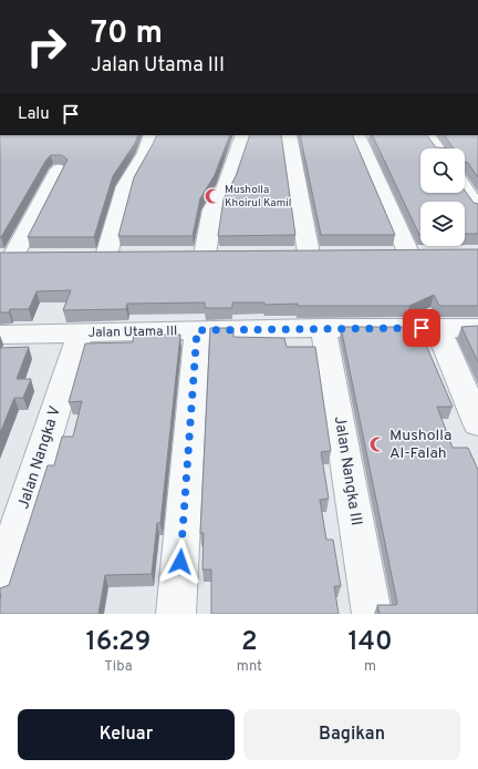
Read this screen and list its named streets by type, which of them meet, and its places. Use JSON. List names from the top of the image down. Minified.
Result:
{"streets":{"street":["Jalan Utama III","Jalan Nangka V","Jalan Nangka III"]},"crossings":[["Jalan Utama III","Jalan Nangka V"],["Jalan Utama III","Jalan Nangka III"]],"places":{"mosque":["Musholla Khoirul Kamil","Musholla Al-Falah"]},"page":{"turn":["70 m","Jalan Utama III"],"then":"Lalu","eta":["16:29","Tiba","2","mnt","140","m"],"buttons":["Keluar","Bagikan"]}}
